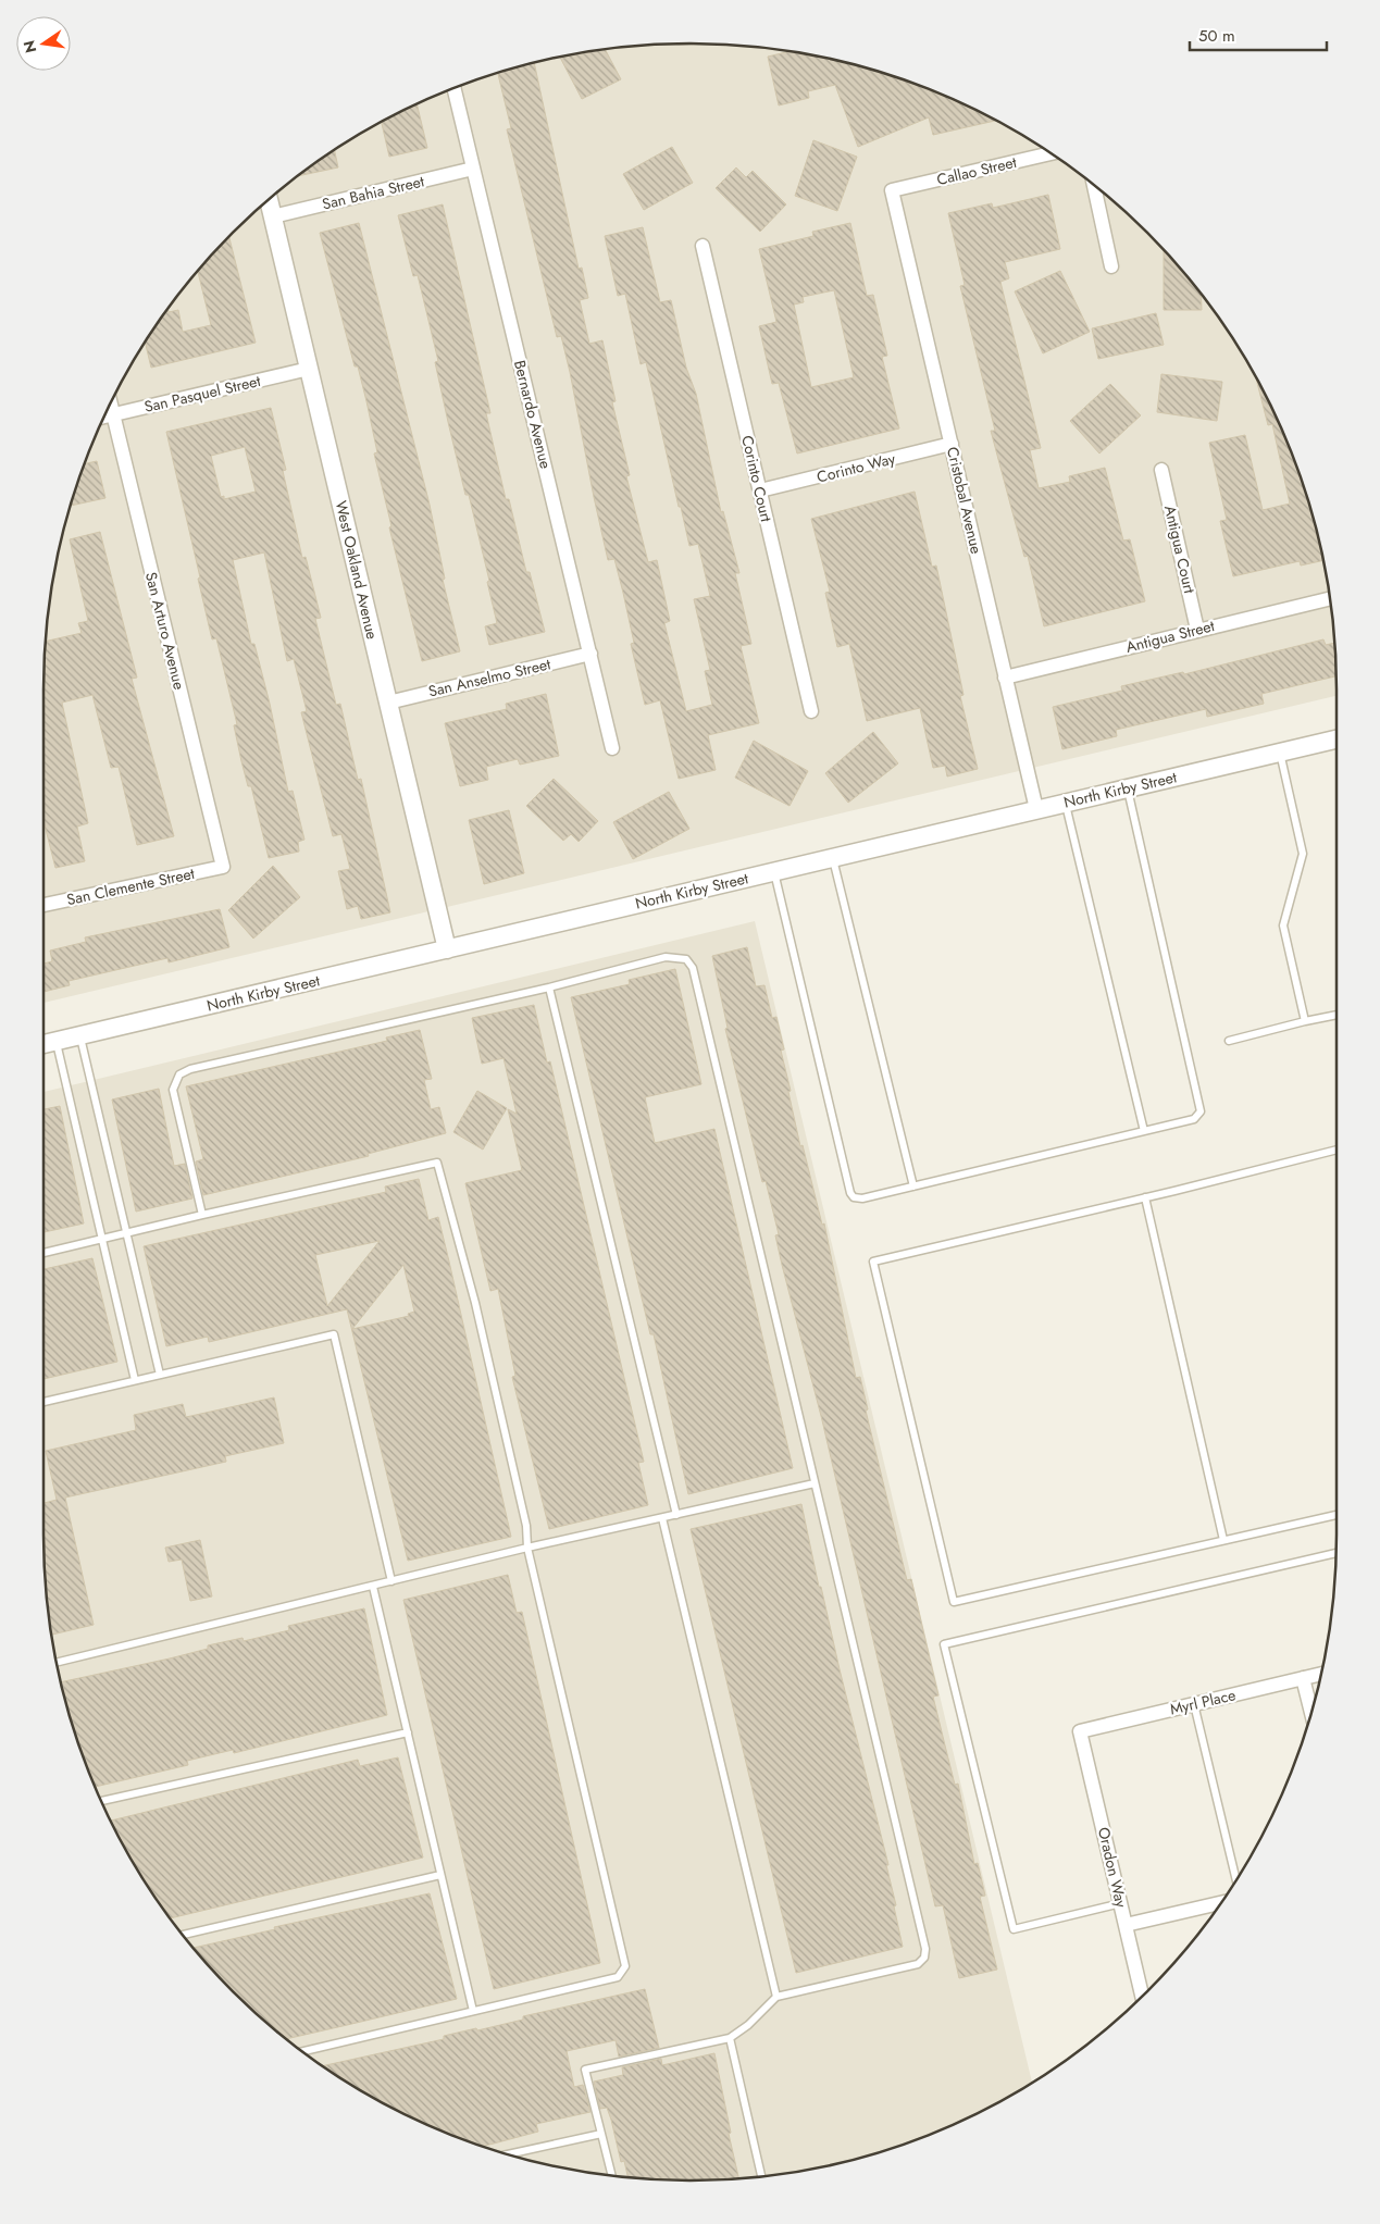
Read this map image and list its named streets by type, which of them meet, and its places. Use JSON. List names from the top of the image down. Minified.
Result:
{"streets":{"street":["Callao Street","San Bahia Street","San Pasquel Street","Bernardo Avenue","Corinto Way","Corinto Court","Cristobal Avenue","Antigua Court","West Oakland Avenue","San Arturo Avenue","Antigua Street","San Anselmo Street","North Kirby Street","San Clemente Street","Myrl Place","Oradon Way"]},"crossings":[["Callao Street","Cristobal Avenue"],["San Bahia Street","Bernardo Avenue"],["San Bahia Street","West Oakland Avenue"],["San Pasquel Street","West Oakland Avenue"],["San Pasquel Street","San Arturo Avenue"],["Bernardo Avenue","San Anselmo Street"],["Corinto Way","Corinto Court"],["Corinto Way","Cristobal Avenue"],["Cristobal Avenue","Antigua Street"],["Cristobal Avenue","North Kirby Street"],["Antigua Court","Antigua Street"],["West Oakland Avenue","San Anselmo Street"],["West Oakland Avenue","North Kirby Street"],["San Arturo Avenue","San Clemente Street"],["Myrl Place","Oradon Way"]],"scale_bar":"50 m","north":"left"}
